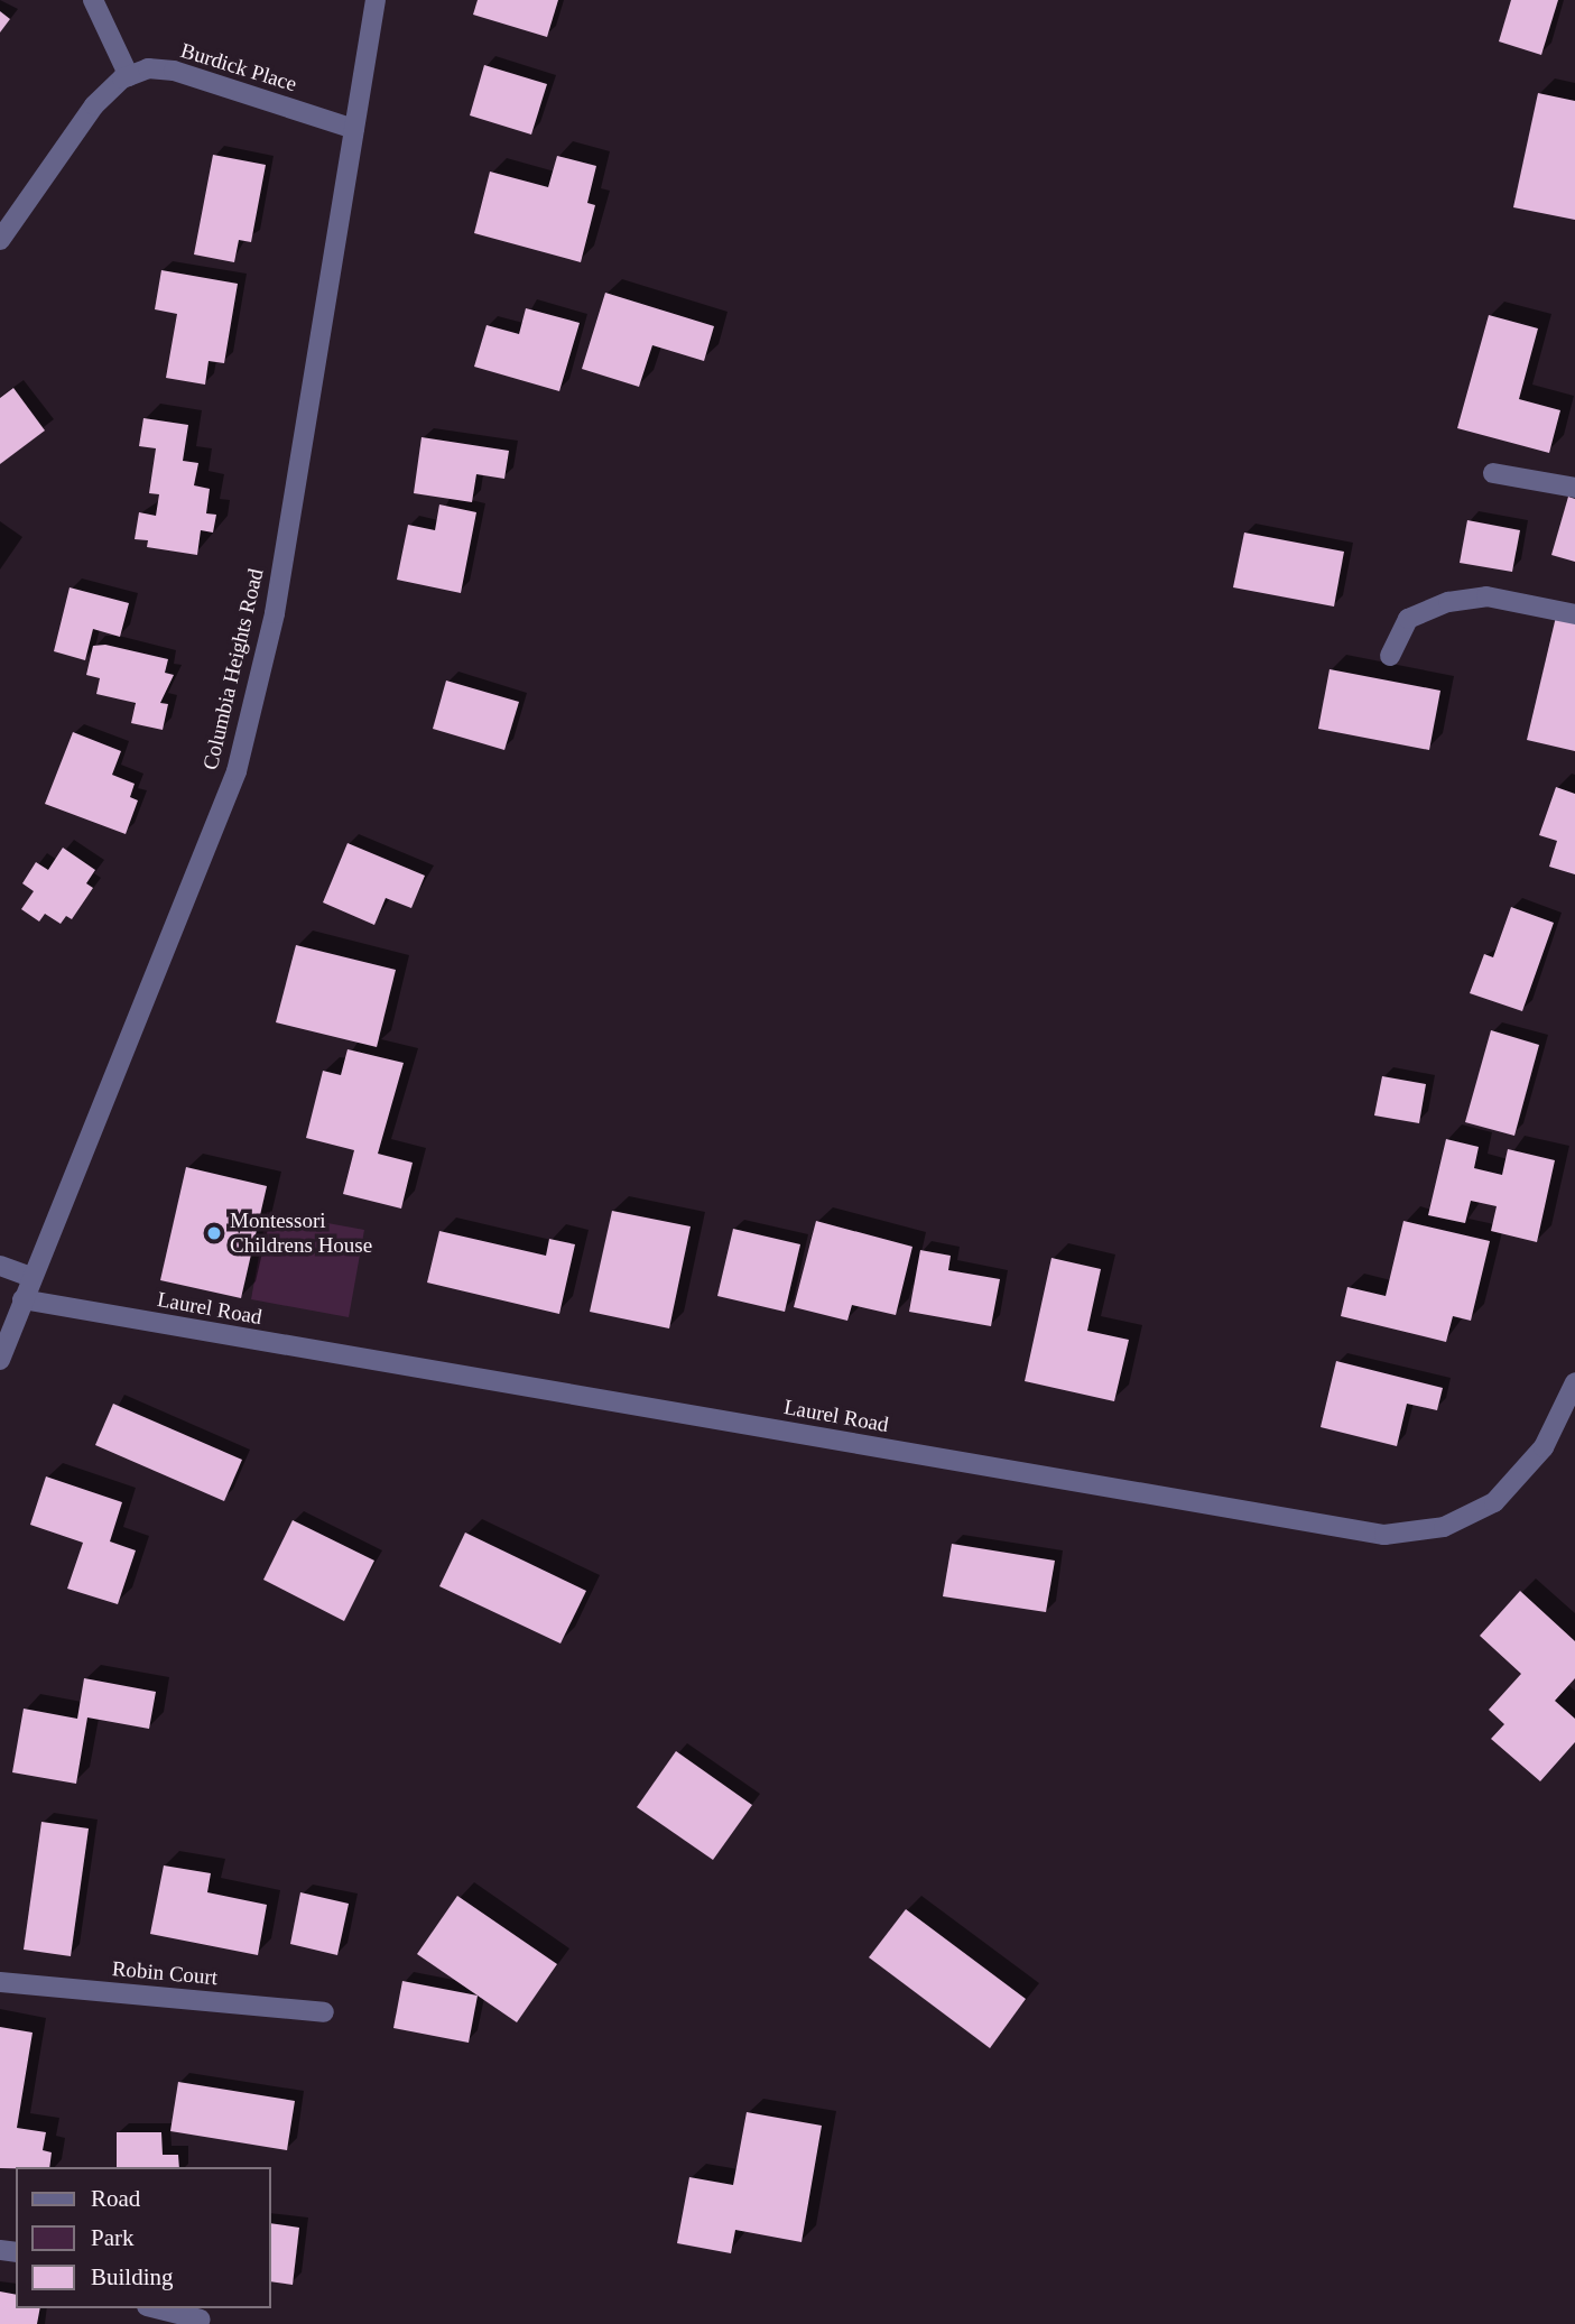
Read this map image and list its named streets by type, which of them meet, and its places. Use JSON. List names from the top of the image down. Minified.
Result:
{"streets":{"street":["Burdick Place","Columbia Heights Road","Laurel Road","Robin Court"]},"crossings":[["Burdick Place","Columbia Heights Road"],["Columbia Heights Road","Laurel Road"]],"places":["Montessori Childrens House"],"legend":["Road","Park","Building"]}
